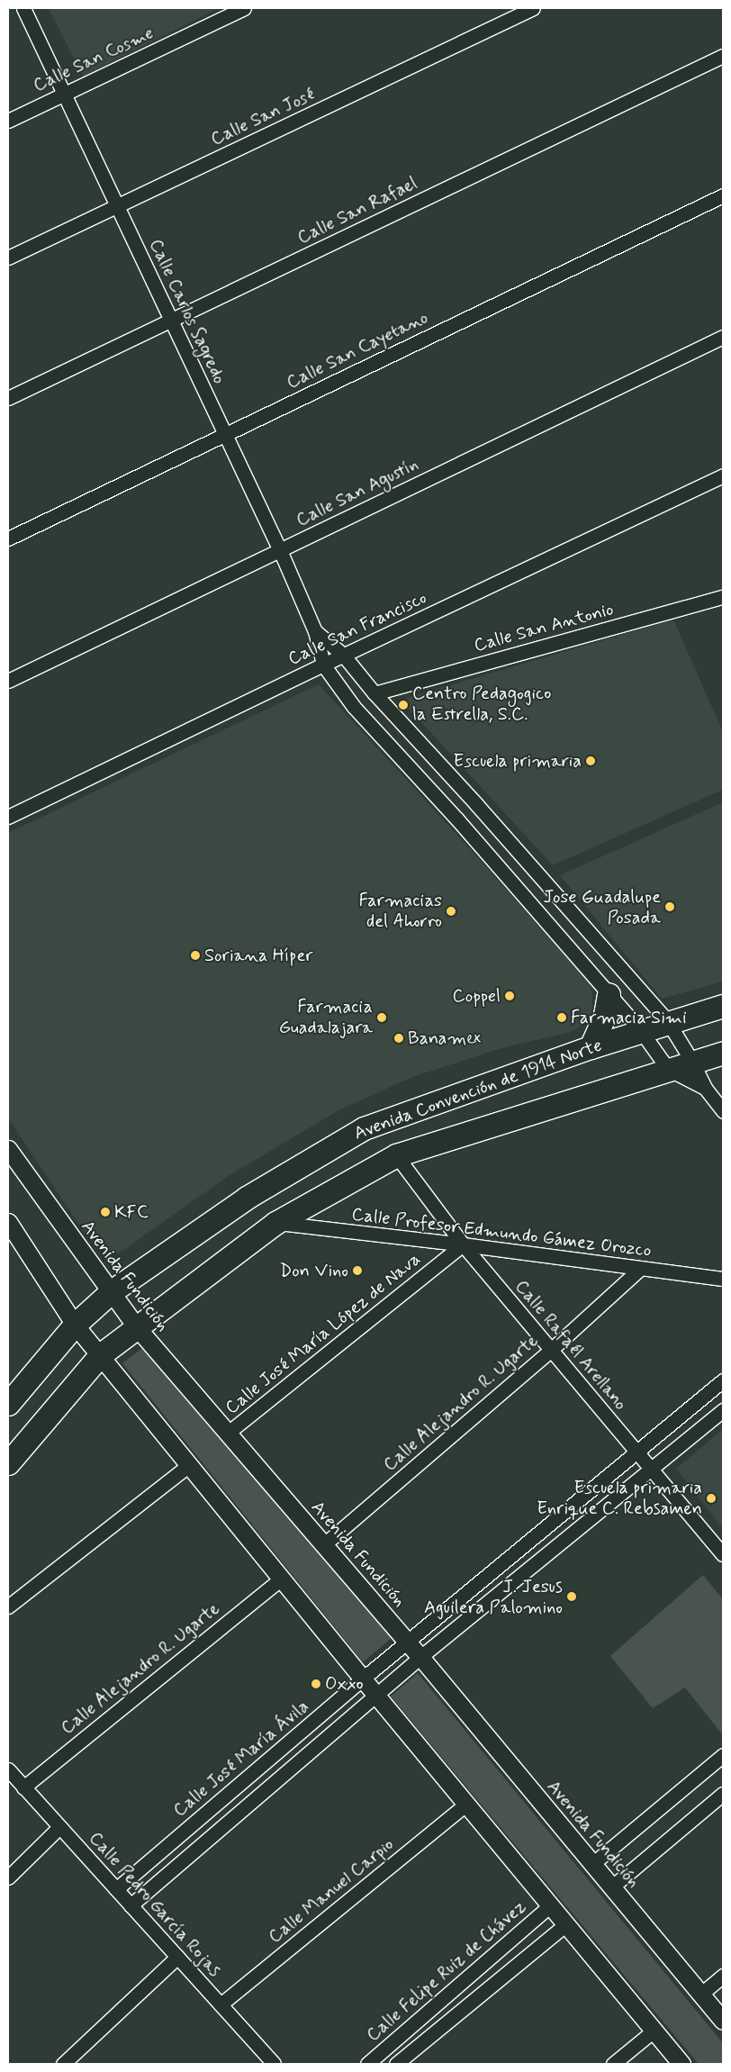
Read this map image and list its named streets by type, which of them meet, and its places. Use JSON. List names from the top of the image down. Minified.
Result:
{"streets":{"main road":["Avenida Convención de 1914 Norte"],"street":["Calle San Cosme","Calle San José","Calle San Rafael","Calle Carlos Sagredo","Calle San Cayetano","Calle San Agustín","Calle San Antonio","Calle San Francisco","Calle Profesor Edmundo Gámez Orozco","Avenida Fundición","Calle José María López de Nava","Calle Rafaél Arellano","Calle Alejandro R. Ugarte","Calle José María Ávila","Calle Manuel Carpio","Calle Pedro García Rojas","Calle Felipe Ruiz de Chávez"]},"crossings":[["Calle San Cosme","Calle Carlos Sagredo"],["Calle San José","Calle Carlos Sagredo"],["Calle San Rafael","Calle Carlos Sagredo"],["Calle Carlos Sagredo","Calle San Cayetano"],["Calle Carlos Sagredo","Calle San Agustín"],["Calle Carlos Sagredo","Calle San Antonio"],["Calle Carlos Sagredo","Calle San Francisco"],["Calle Carlos Sagredo","Avenida Convención de 1914 Norte"],["Avenida Convención de 1914 Norte","Calle Profesor Edmundo Gámez Orozco"],["Avenida Convención de 1914 Norte","Avenida Fundición"],["Avenida Convención de 1914 Norte","Calle Rafaél Arellano"],["Calle Profesor Edmundo Gámez Orozco","Calle José María López de Nava"],["Calle Profesor Edmundo Gámez Orozco","Calle Rafaél Arellano"],["Calle Profesor Edmundo Gámez Orozco","Calle Alejandro R. Ugarte"],["Avenida Fundición","Calle José María López de Nava"],["Avenida Fundición","Calle Alejandro R. Ugarte"],["Avenida Fundición","Calle José María Ávila"],["Calle José María López de Nava","Calle Rafaél Arellano"],["Calle Rafaél Arellano","Calle Alejandro R. Ugarte"],["Calle Rafaél Arellano","Calle José María Ávila"],["Calle Alejandro R. Ugarte","Calle Pedro García Rojas"],["Calle José María Ávila","Calle Pedro García Rojas"],["Calle Manuel Carpio","Calle Pedro García Rojas"]],"places":["Centro Pedagogico la Estrella, S.C.","Escuela primaria","Jose Guadalupe Posada","Farmacias del Ahorro","Soriana Híper","Coppel","Farmacia Guadalajara","Farmacia Simi","Banamex","KFC","Don Vino","Escuela primaria Enrique C. Rebsamen","J. Jesus Aguilera Palomino","Oxxo"]}
